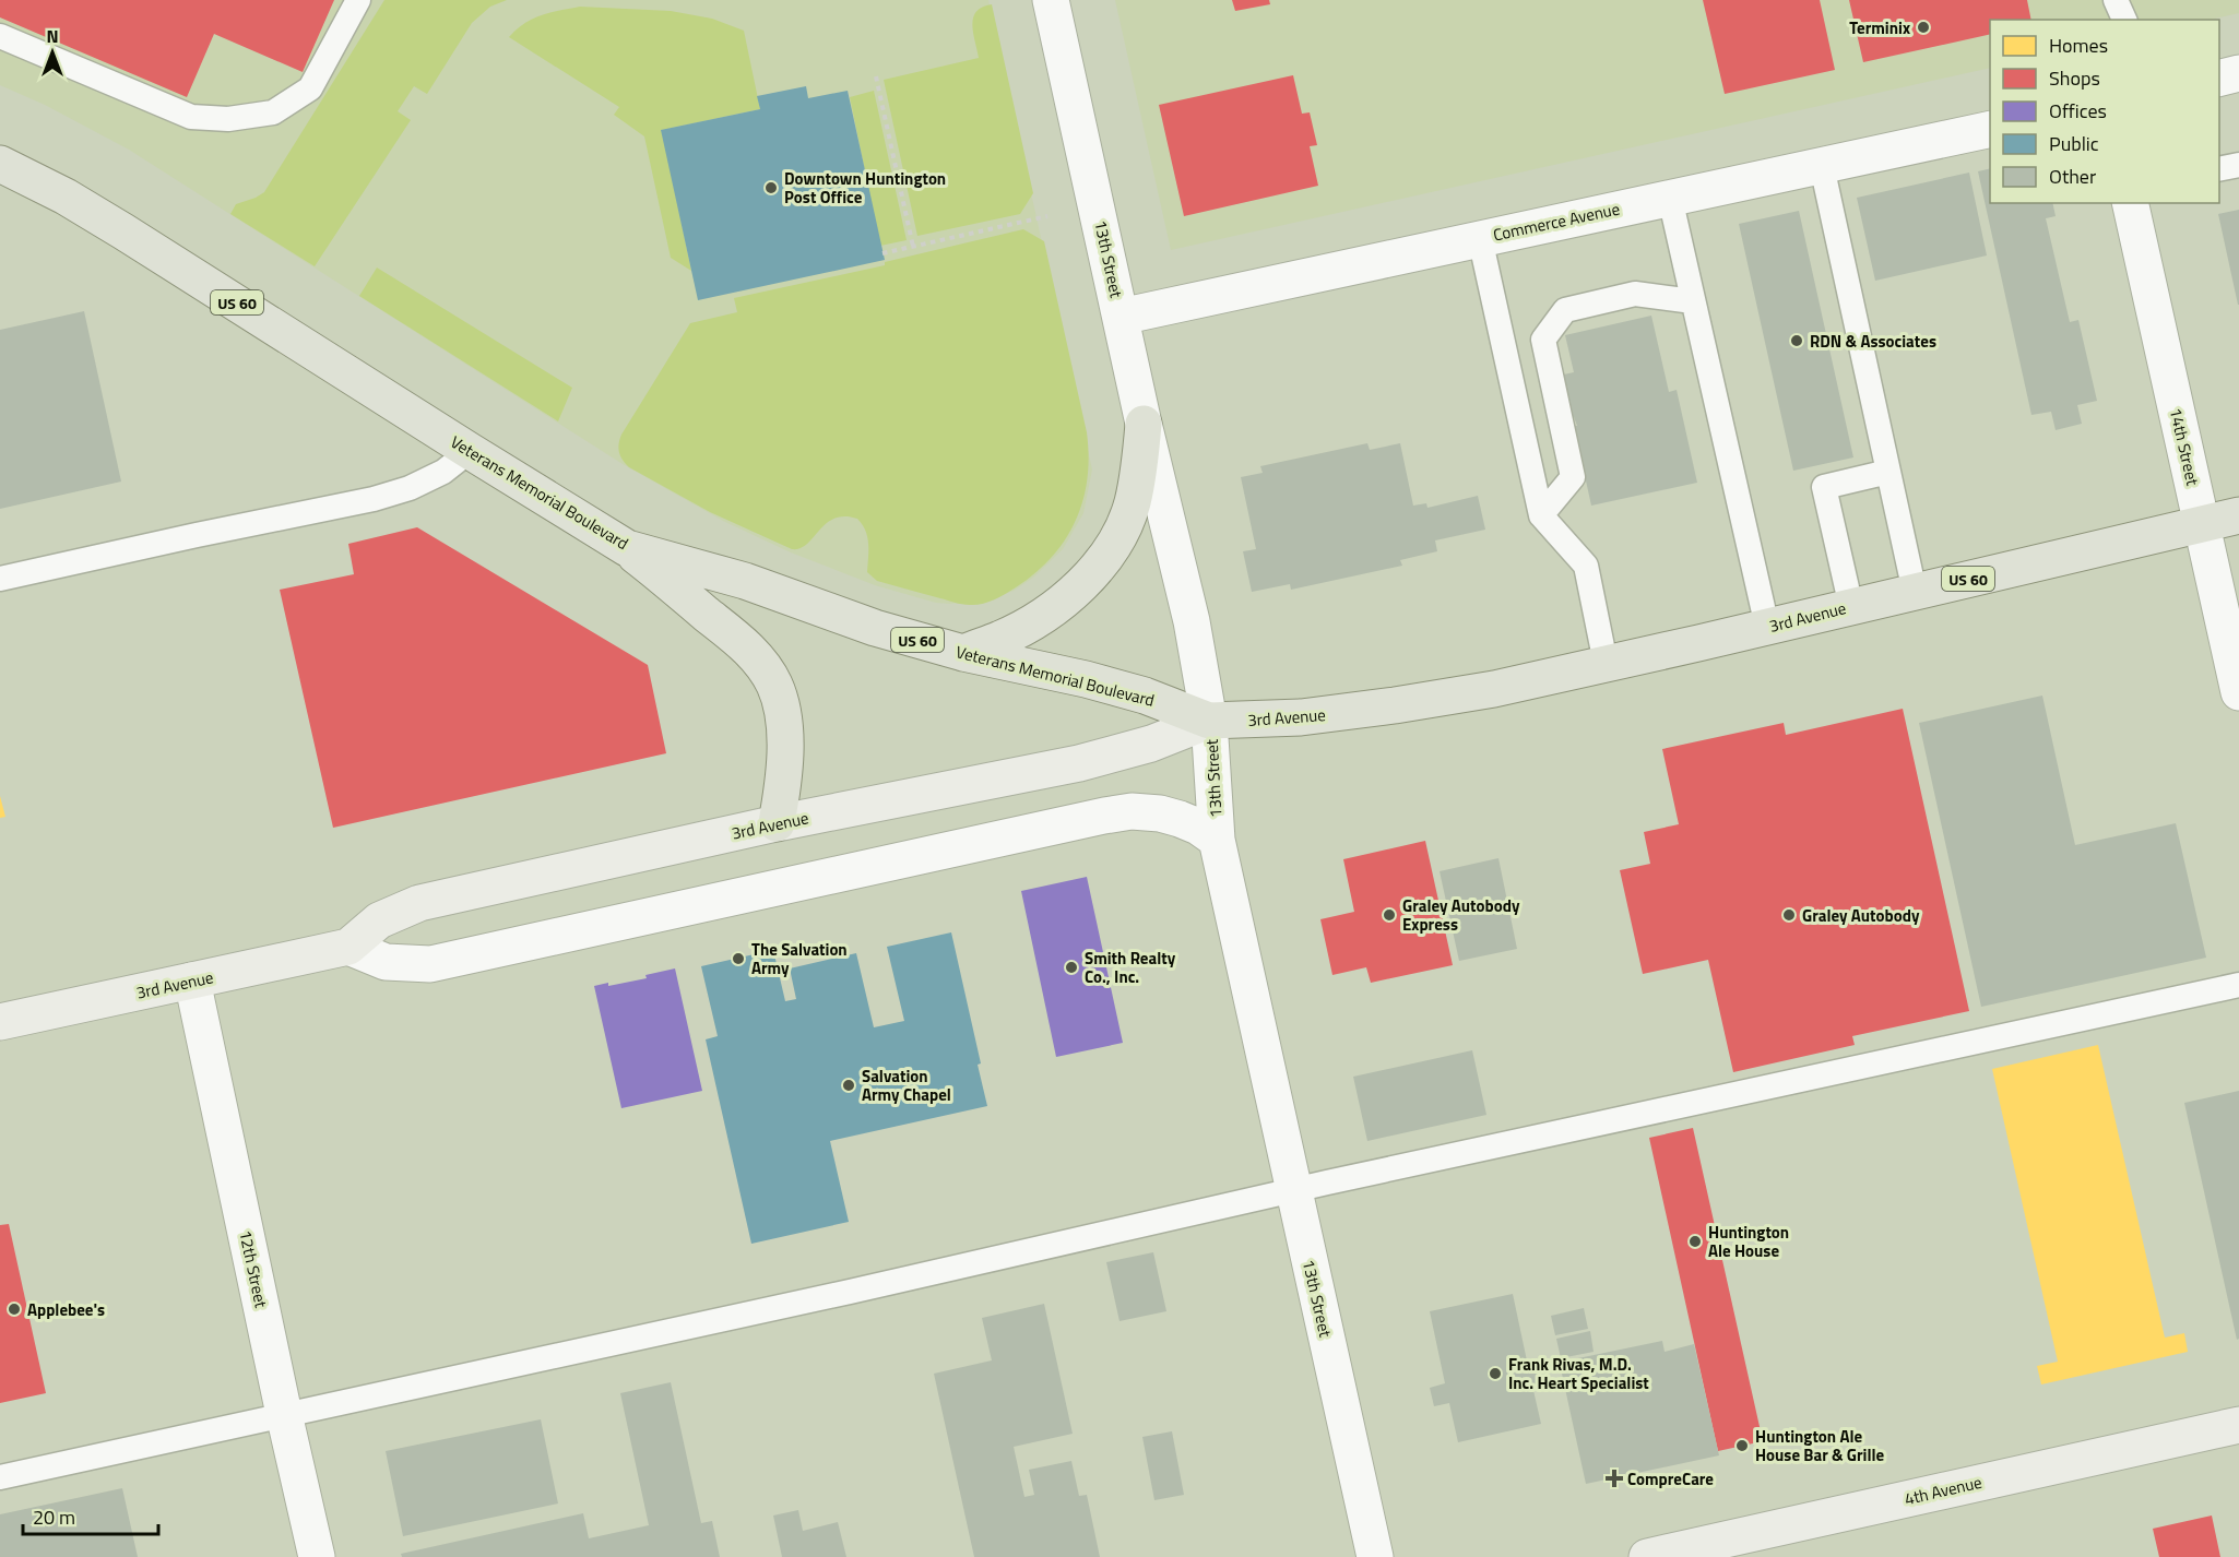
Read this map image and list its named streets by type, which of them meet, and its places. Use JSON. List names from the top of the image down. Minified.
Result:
{"streets":{"main road":["US 60","Veterans Memorial Boulevard","3rd Avenue"],"street":["Commerce Avenue","13th Street","14th Street","12th Street","4th Avenue"]},"crossings":[["Commerce Avenue","13th Street"],["13th Street","Veterans Memorial Boulevard"],["13th Street","3rd Avenue"],["14th Street","3rd Avenue"],["Veterans Memorial Boulevard","3rd Avenue"],["3rd Avenue","12th Street"]],"places":{"other":["Terminix","Downtown Huntington Post Office","RDN & Associates","Graley Autobody Express","Graley Autobody","The Salvation Army","Smith Realty Co., Inc.","Salvation Army Chapel","Huntington Ale House","Applebee's","Frank Rivas, M.D. Inc. Heart Specialist","Huntington Ale House Bar & Grille"],"health":["CompreCare"]},"legend":["Homes","Shops","Offices","Public","Other"],"scale_bar":"20 m","north":"top"}
